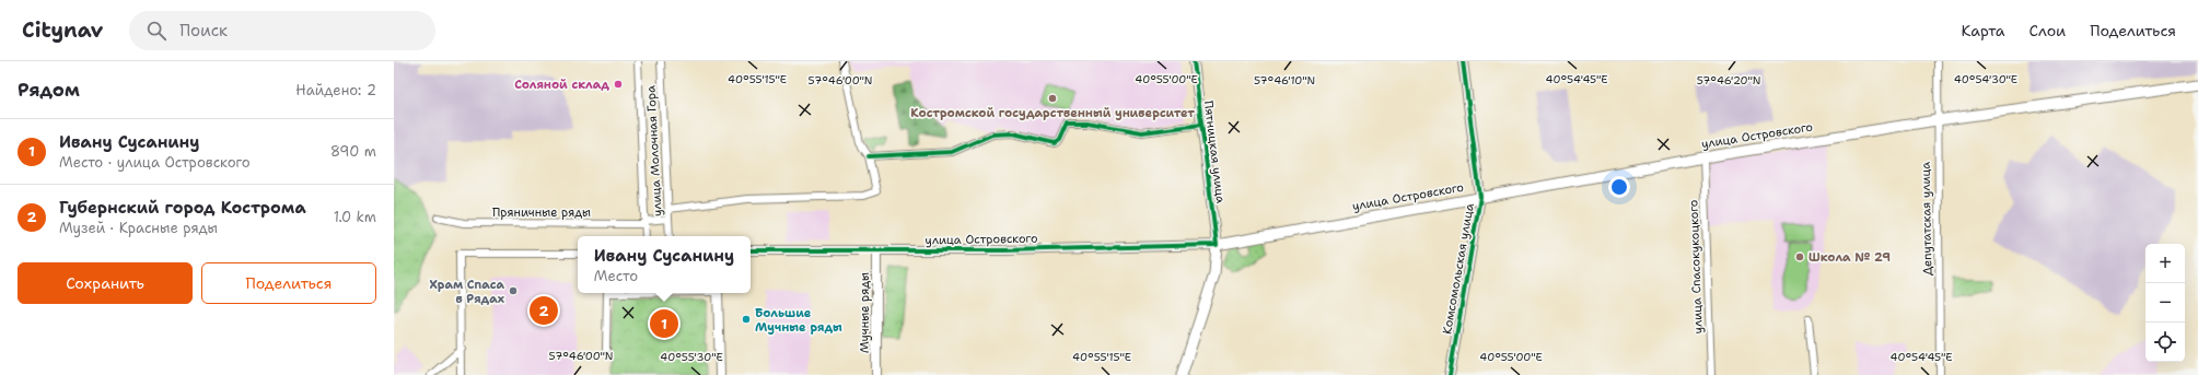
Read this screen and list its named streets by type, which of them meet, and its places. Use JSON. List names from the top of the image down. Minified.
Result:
{"streets":{"main road":["улица Островского","Пятницкая улица"],"street":["улица Молочная Гора","Пряничные ряды","Депутатская улица","улица Спасокукоцкого","Комсомольская улица","Мучные ряды"]},"crossings":[["улица Островского","Пятницкая улица"],["улица Островского","Депутатская улица"],["улица Островского","улица Спасокукоцкого"],["улица Островского","Комсомольская улица"],["улица Островского","Мучные ряды"],["улица Молочная Гора","Пряничные ряды"]],"places":["Соляной склад","Костромской государственный университет","Школа № 29","Храм Спаса в Рядах","Большие Мучные ряды"],"page":{"header":"Citynav","search":"Поиск","nav":["Карта","Слои","Поделиться"],"heading":["Рядом","Найдено: 2"],"list":[{"mark":"1","name":"Ивану Сусанину","note":"Место · улица Островского","value":"890 m"},{"mark":"2","name":"Губернский город Кострома","note":"Музей · Красные ряды","value":"1.0 km"}],"popup":["Ивану Сусанину","Место"],"map_buttons":["+","−"],"buttons":["Сохранить","Поделиться"],"pins":["2","1"]},"coordinates":["40°55'00\"E","40°55'15\"E","40°54'45\"E","40°54'30\"E","57°46'10\"N","57°46'20\"N","57°46'00\"N","40°55'30\"E"]}
